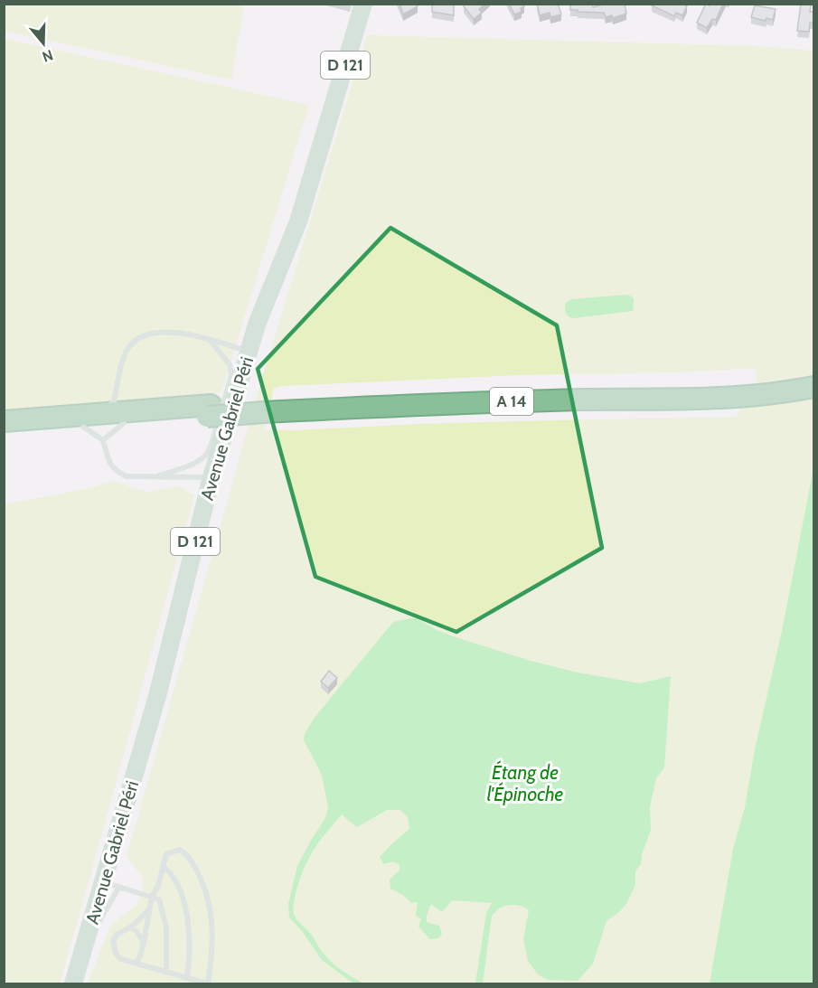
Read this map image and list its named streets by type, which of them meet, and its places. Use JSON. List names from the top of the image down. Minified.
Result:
{"streets":{"highway":["A 14"],"main road":["D 121","Avenue Gabriel Péri"]},"water":["Étang de l'Épinoche"],"north":"bottom"}
